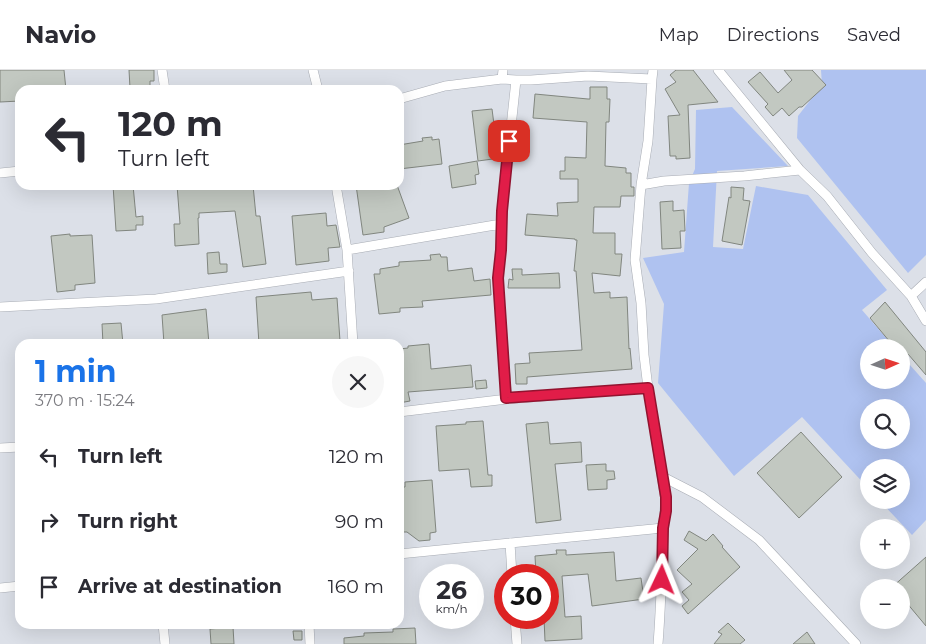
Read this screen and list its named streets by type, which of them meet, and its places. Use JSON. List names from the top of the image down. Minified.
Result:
{"north":"right","page":{"header":"Navio","nav":["Map","Directions","Saved"],"turn":["120 m","Turn left"],"map_buttons":["+","−"],"heading":["1 min","370 m · 15:24"],"list":[{"name":"Turn left","value":"120 m"},{"name":"Turn right","value":"90 m"},{"name":"Arrive at destination","value":"160 m"}],"speed":"26 km/h","limit":"30"}}
